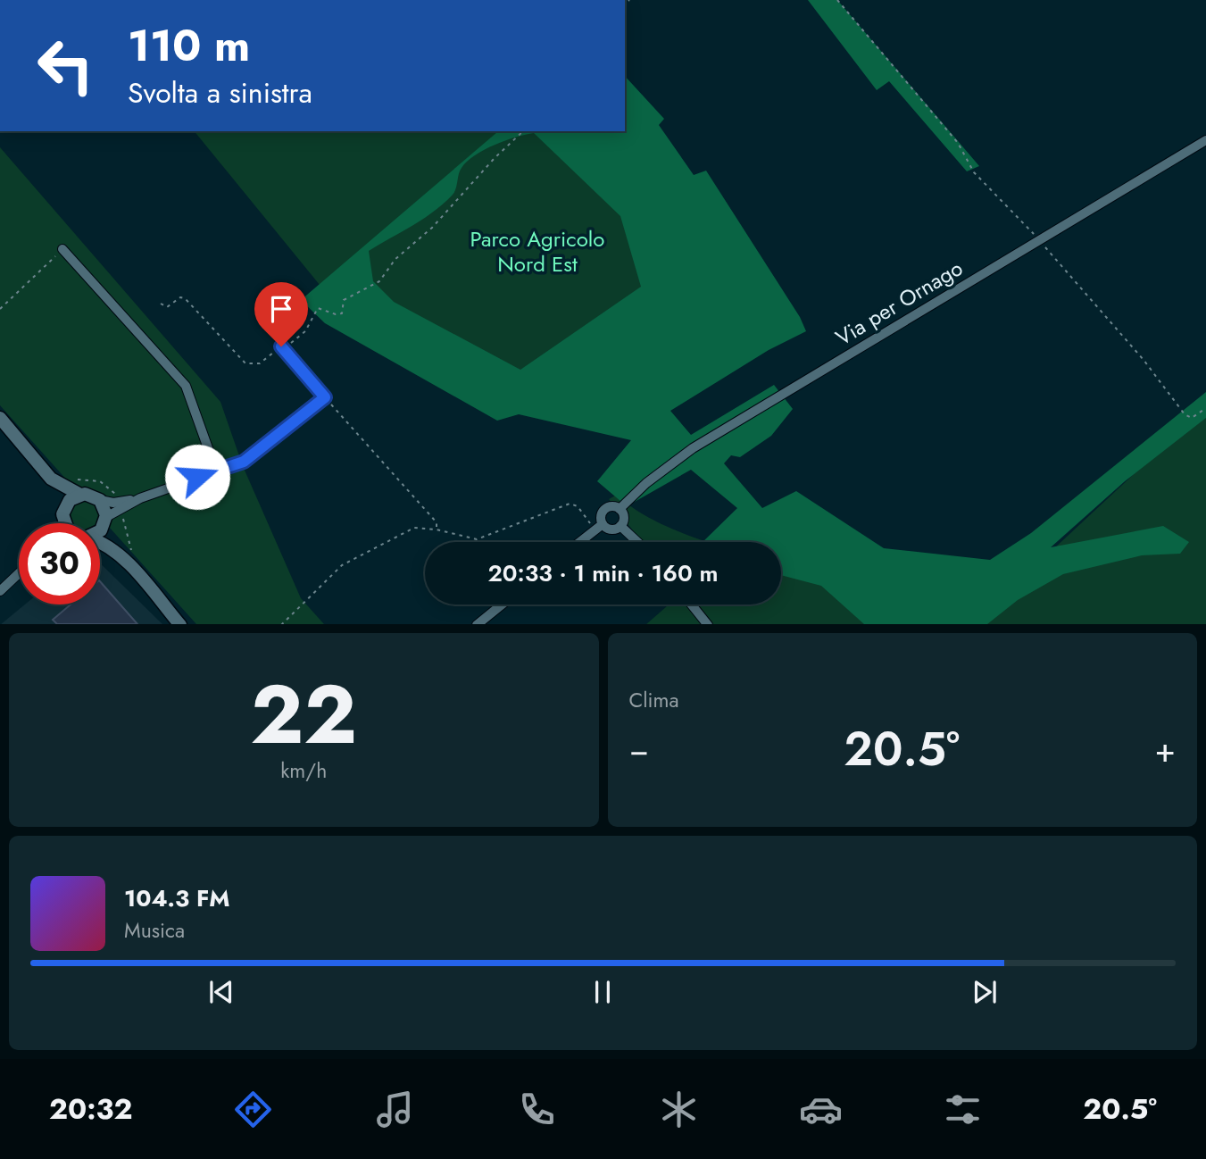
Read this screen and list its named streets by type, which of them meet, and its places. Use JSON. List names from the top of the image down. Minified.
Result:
{"streets":{"street":["Via per Ornago"]},"parks":["Parco Agricolo Nord Est"],"page":{"turn":["110 m","Svolta a sinistra"],"limit":"30","trip":"20:33 · 1 min · 160 m","tile":[["22","km/h"],"Clima"],"heat":["−","20.5°","+"],"song":["104.3 FM","Musica"],"tabs":["20:32","20.5°"]}}
